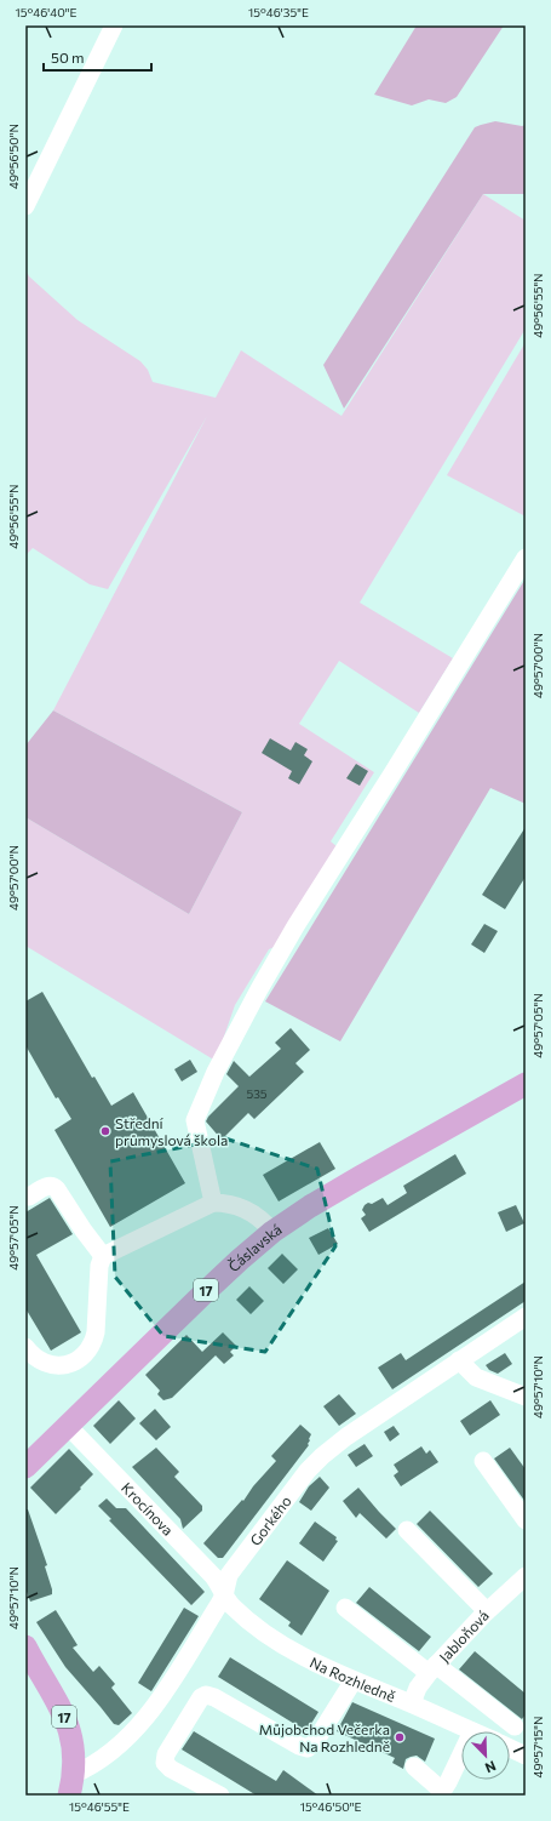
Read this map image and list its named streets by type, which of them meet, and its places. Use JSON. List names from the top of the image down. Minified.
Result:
{"streets":{"main road":["Čáslavská","17"],"street":["Krocínova","Gorkého","Jabloňová","Na Rozhledně"]},"crossings":[["Čáslavská","Krocínova"],["17","Gorkého"],["Krocínova","Gorkého"],["Krocínova","Na Rozhledně"],["Gorkého","Na Rozhledně"],["Jabloňová","Na Rozhledně"]],"places":["Střední průmyslová škola","Můjobchod Večerka Na Rozhledně"],"house_numbers":["535"],"scale_bar":"50 m","north":"bottom right","coordinates":["15°46'40\"E","15°46'35\"E","49°56'50\"N","49°56'55\"N","49°57'00\"N","49°57'05\"N","49°57'10\"N","49°57'15\"N","15°46'55\"E","15°46'50\"E"]}
